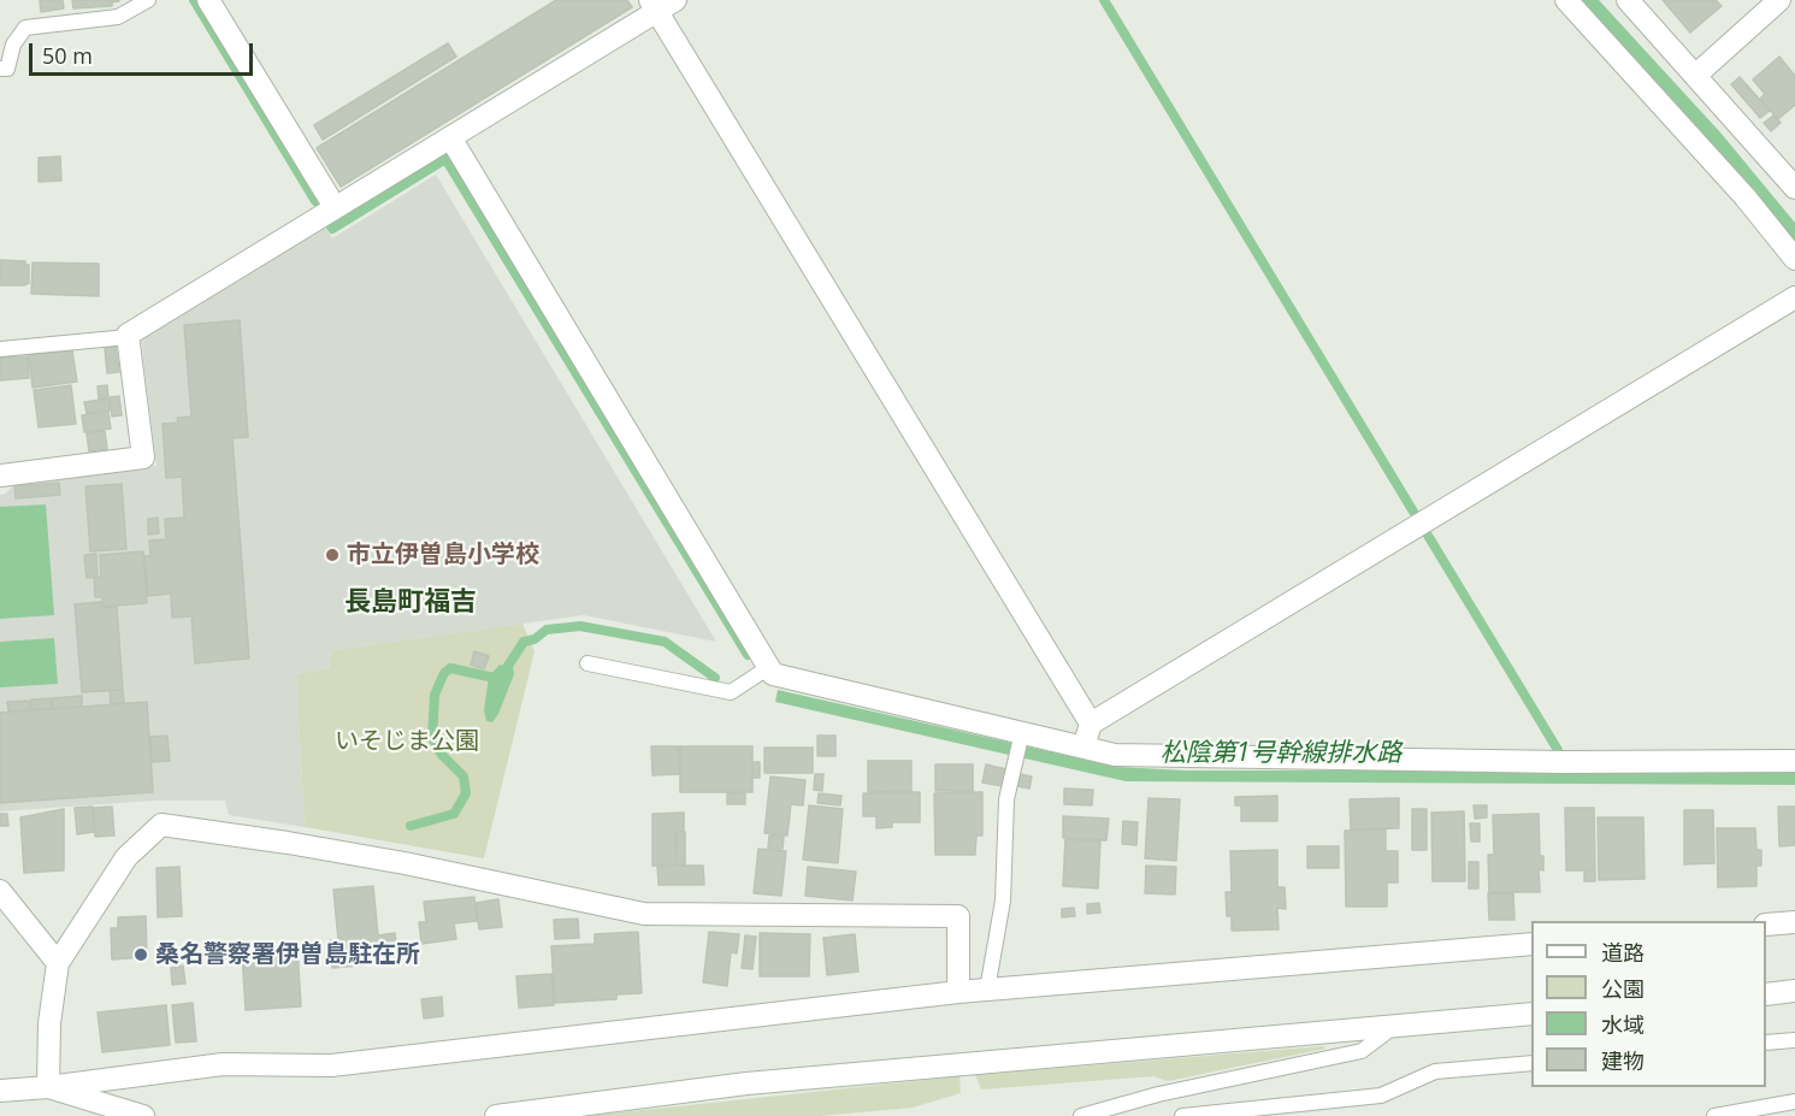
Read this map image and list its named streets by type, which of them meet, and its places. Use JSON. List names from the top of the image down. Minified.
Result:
{"districts":["長島町福吉"],"water":["松陰第1号幹線排水路"],"parks":["いそじま公園"],"places":["市立伊曽島小学校","桑名警察署伊曽島駐在所"],"legend":["道路","公園","水域","建物"],"scale_bar":"50 m"}
